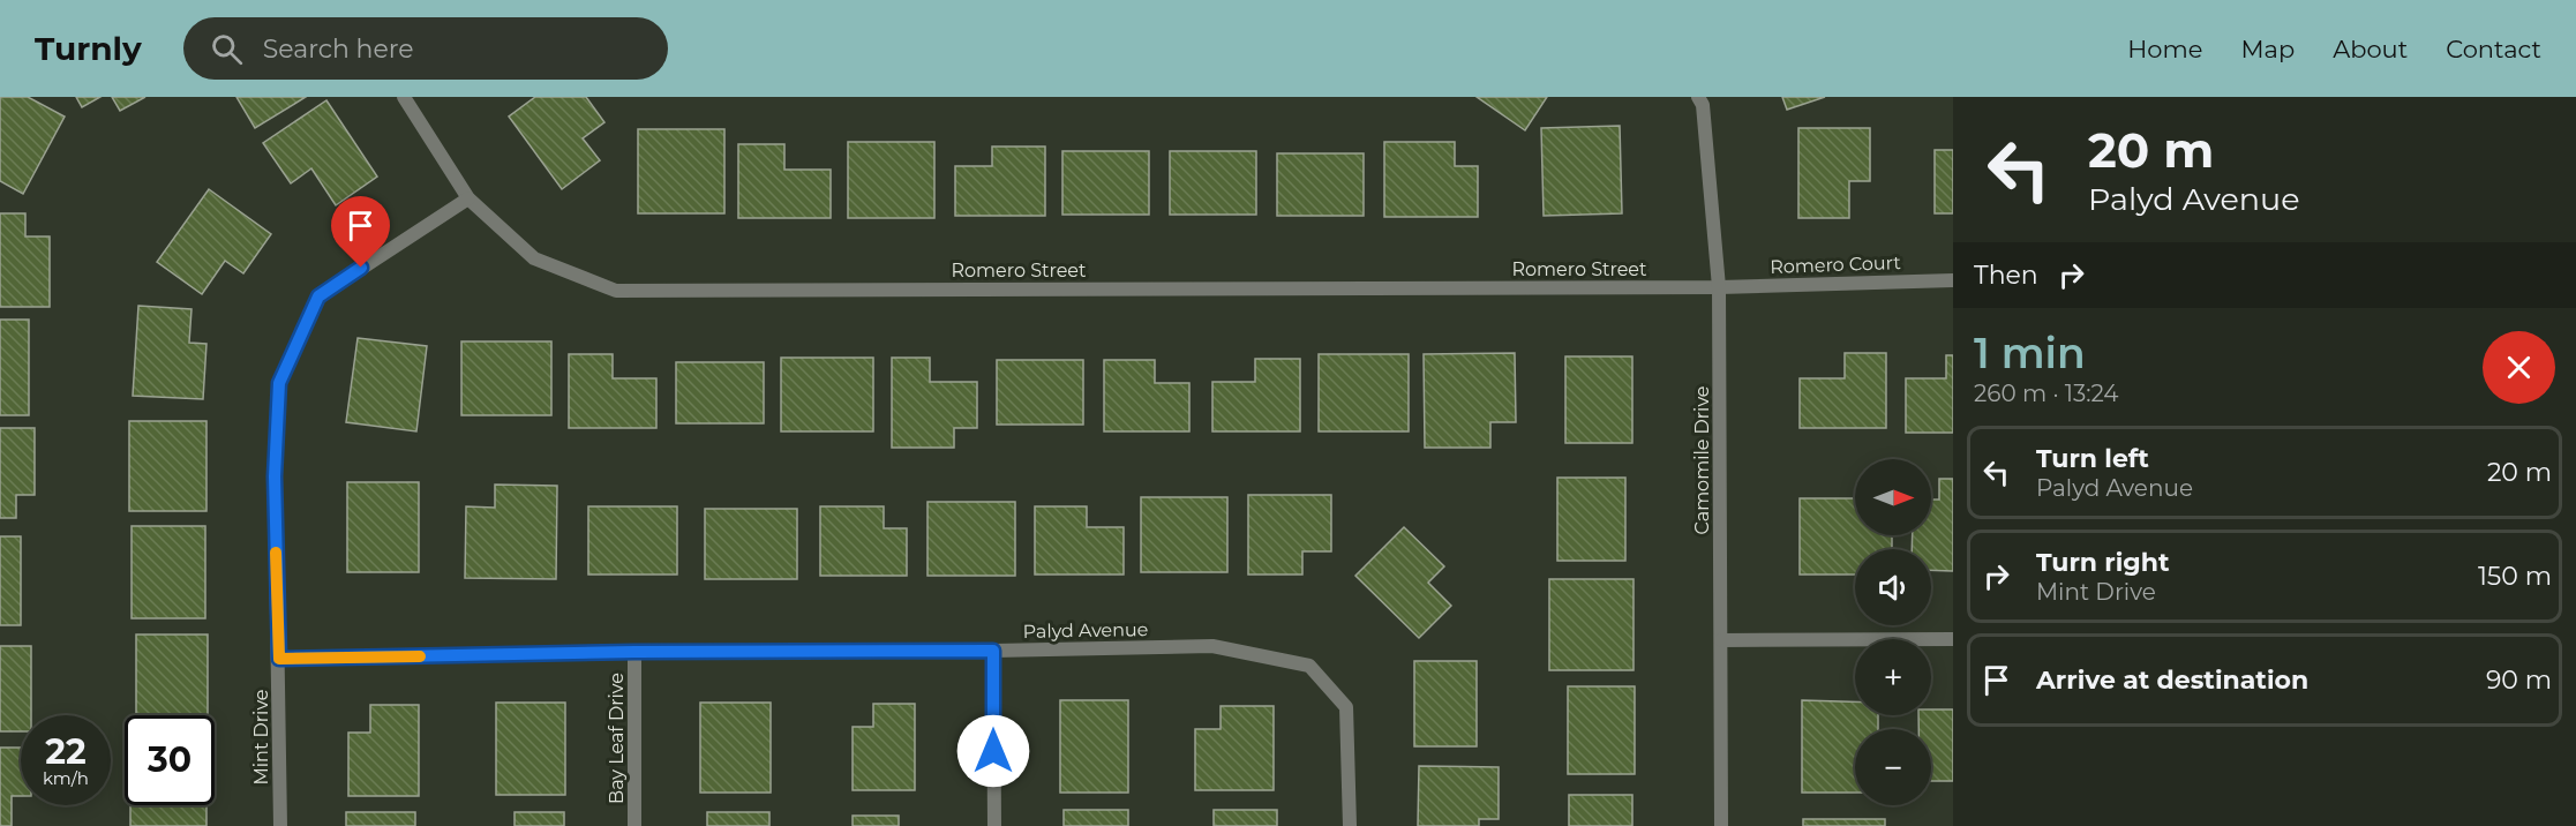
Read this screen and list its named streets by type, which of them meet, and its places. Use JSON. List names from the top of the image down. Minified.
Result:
{"streets":{"street":["Romero Court","Romero Street","Camomile Drive","Palyd Avenue","Mint Drive","Bay Leaf Drive"]},"crossings":[["Romero Court","Romero Street"],["Romero Court","Camomile Drive"],["Romero Street","Camomile Drive"],["Romero Street","Mint Drive"],["Palyd Avenue","Mint Drive"],["Palyd Avenue","Bay Leaf Drive"]],"north":"right","page":{"header":"Turnly","search":"Search here","nav":["Home","Map","About","Contact"],"turn":["20 m","Palyd Avenue"],"then":"Then","heading":["1 min","260 m · 13:24"],"list":[{"name":"Turn left","note":"Palyd Avenue","value":"20 m"},{"name":"Turn right","note":"Mint Drive","value":"150 m"},{"name":"Arrive at destination","value":"90 m"}],"map_buttons":["+","−"],"speed":"22 km/h","limit":"30"}}
